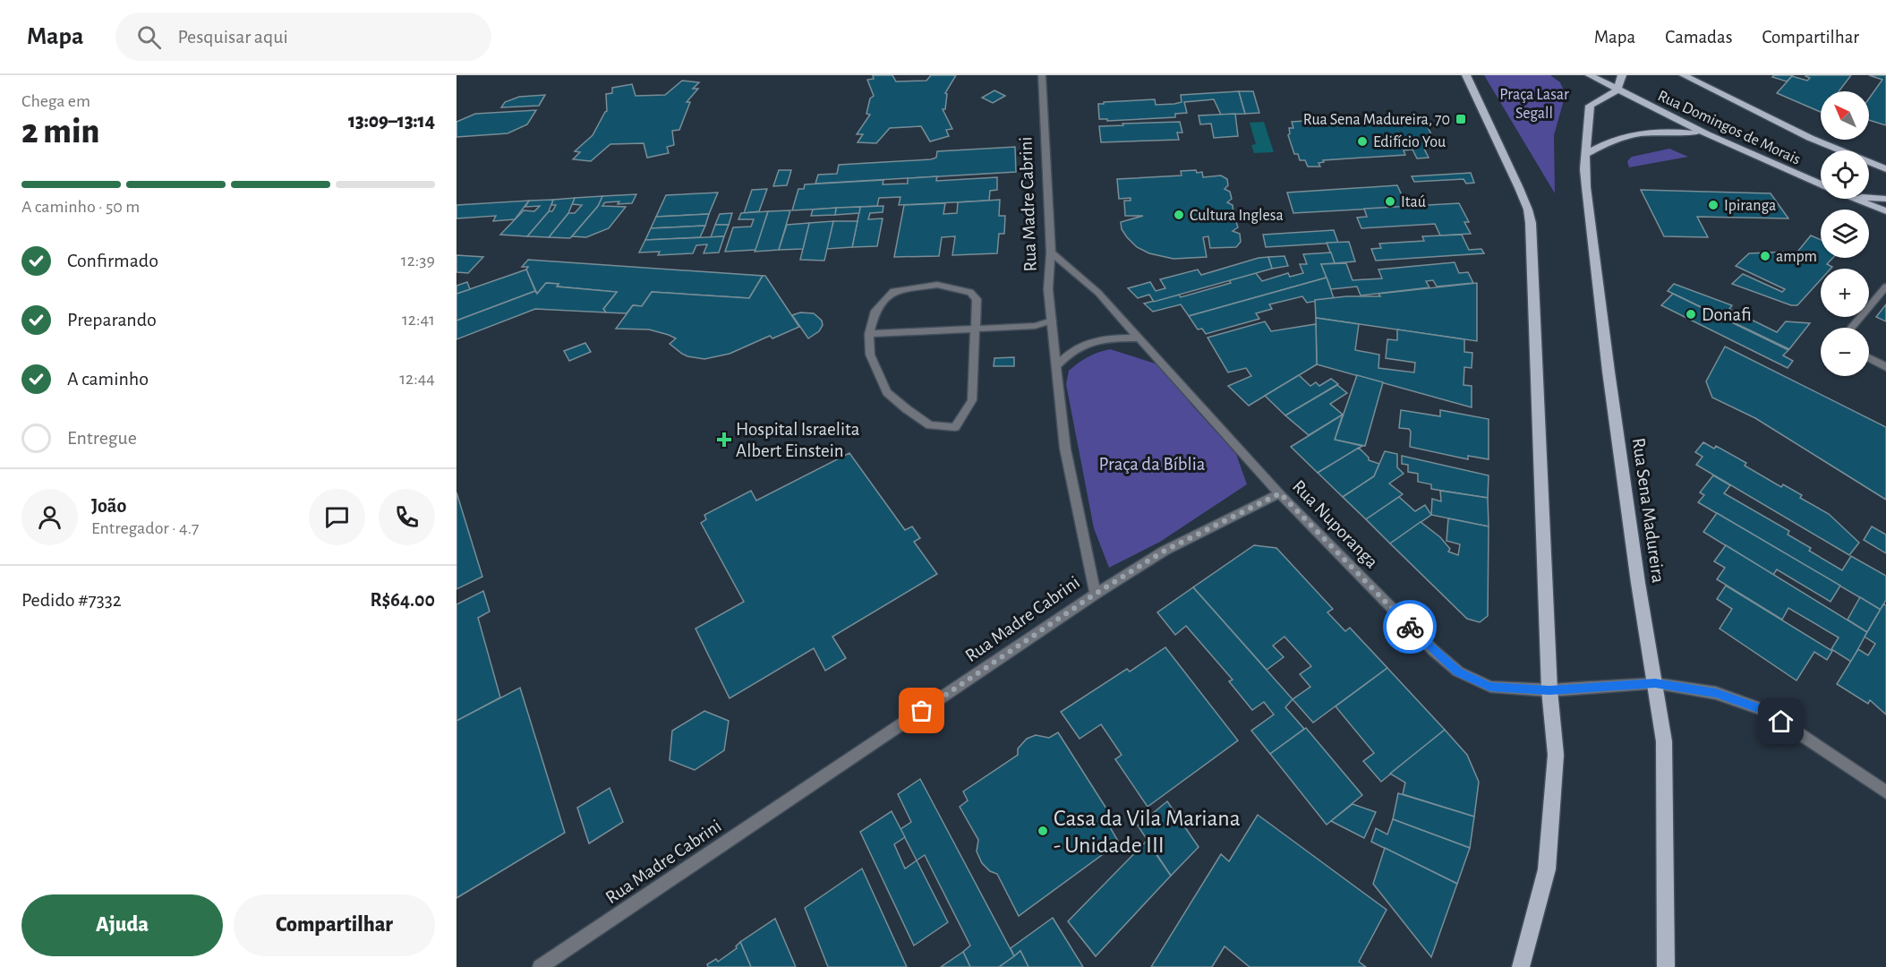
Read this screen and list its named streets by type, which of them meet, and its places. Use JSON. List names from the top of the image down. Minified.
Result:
{"streets":{"main road":["Rua Domingos de Morais","Rua Sena Madureira"],"street":["Rua Madre Cabrini","Rua Nuporanga"]},"crossings":[["Rua Domingos de Morais","Rua Sena Madureira"],["Rua Madre Cabrini","Rua Nuporanga"],["Rua Sena Madureira","Rua Nuporanga"]],"parks":["Praça Lasar Segall","Praça da Bíblia"],"places":{"transit":["Rua Sena Madureira, 70"],"other":["Edifício You","Itaú","Ipiranga","Cultura Inglesa","ampm","Donafi","Casa da Vila Mariana - Unidade III"],"health":["Hospital Israelita Albert Einstein"]},"north":"top left","page":{"header":"Mapa","search":"Pesquisar aqui","nav":["Mapa","Camadas","Compartilhar"],"heading":["2 min","Chega em","13:09–13:14"],"panel":["João","Entregador · 4.7","Pedido #7332","R$64.00"],"map_buttons":["+","−"],"bar":"A caminho · 50 m","list":[["Confirmado","12:39"],["Preparando","12:41"],["A caminho","12:44"],"Entregue"],"buttons":["Ajuda","Compartilhar"]}}
